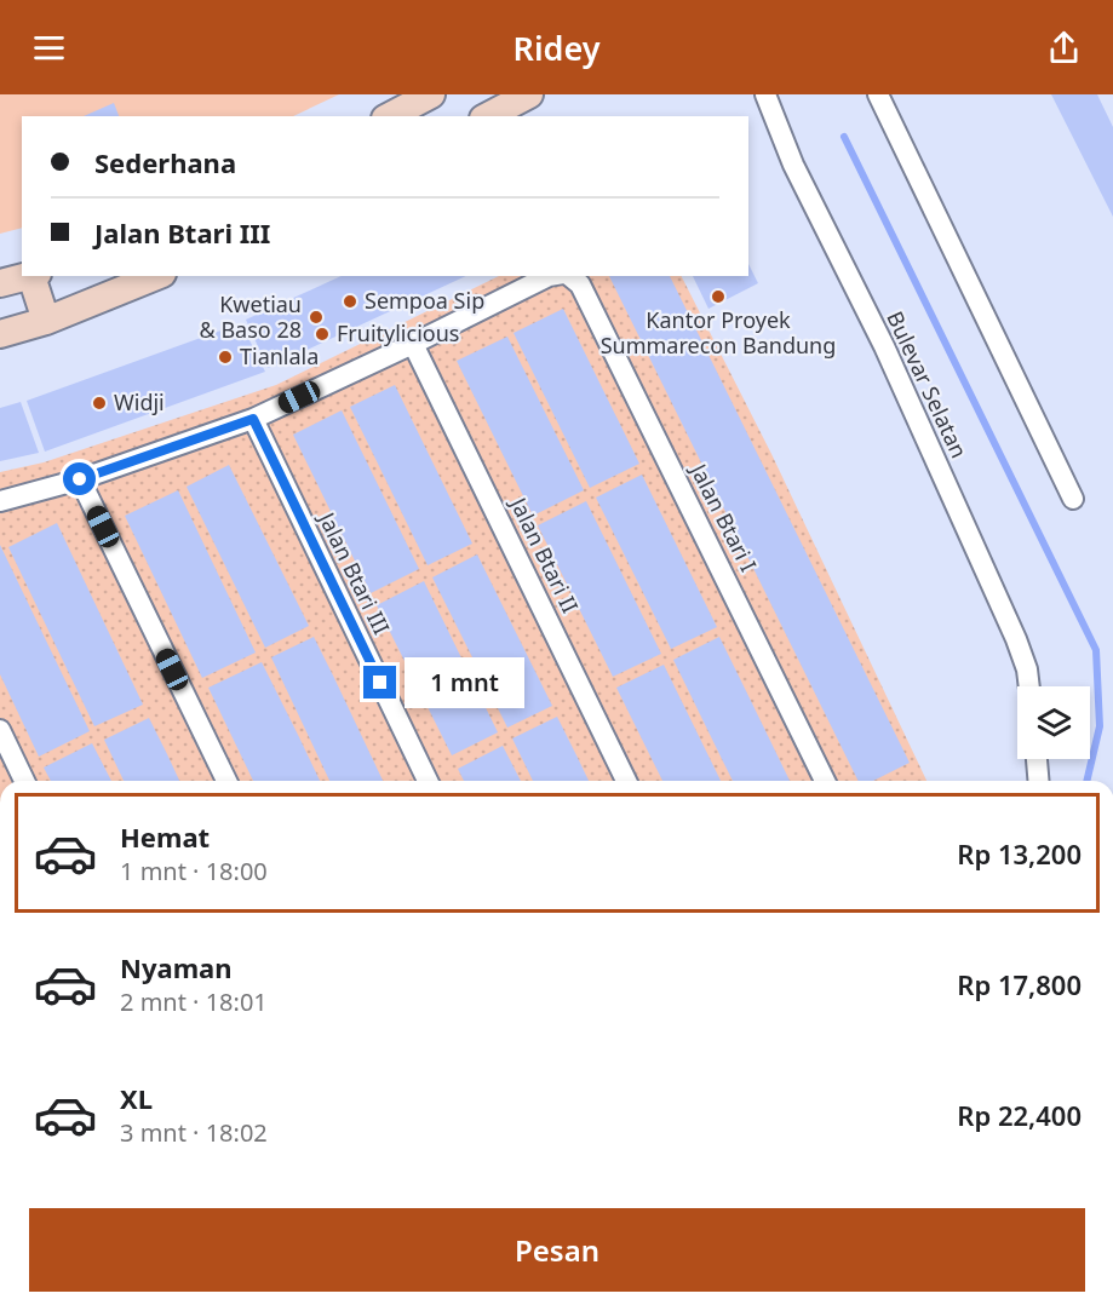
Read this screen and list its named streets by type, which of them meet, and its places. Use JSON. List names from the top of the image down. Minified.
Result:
{"streets":{"street":["Bulevar Selatan","Jalan Btari I","Jalan Btari II","Jalan Btari III"]},"places":["Kantor Proyek Summarecon Bandung","Sempoa Sip","Kwetiau & Baso 28","Fruitylicious","Tianlala","Widji"],"page":{"header":"Ridey","banner":["Sederhana","Jalan Btari III"],"bubble":"1 mnt","list":[{"name":"Hemat","note":"1 mnt · 18:00","value":"Rp 13,200"},{"name":"Nyaman","note":"2 mnt · 18:01","value":"Rp 17,800"},{"name":"XL","note":"3 mnt · 18:02","value":"Rp 22,400"}],"buttons":"Pesan"}}
